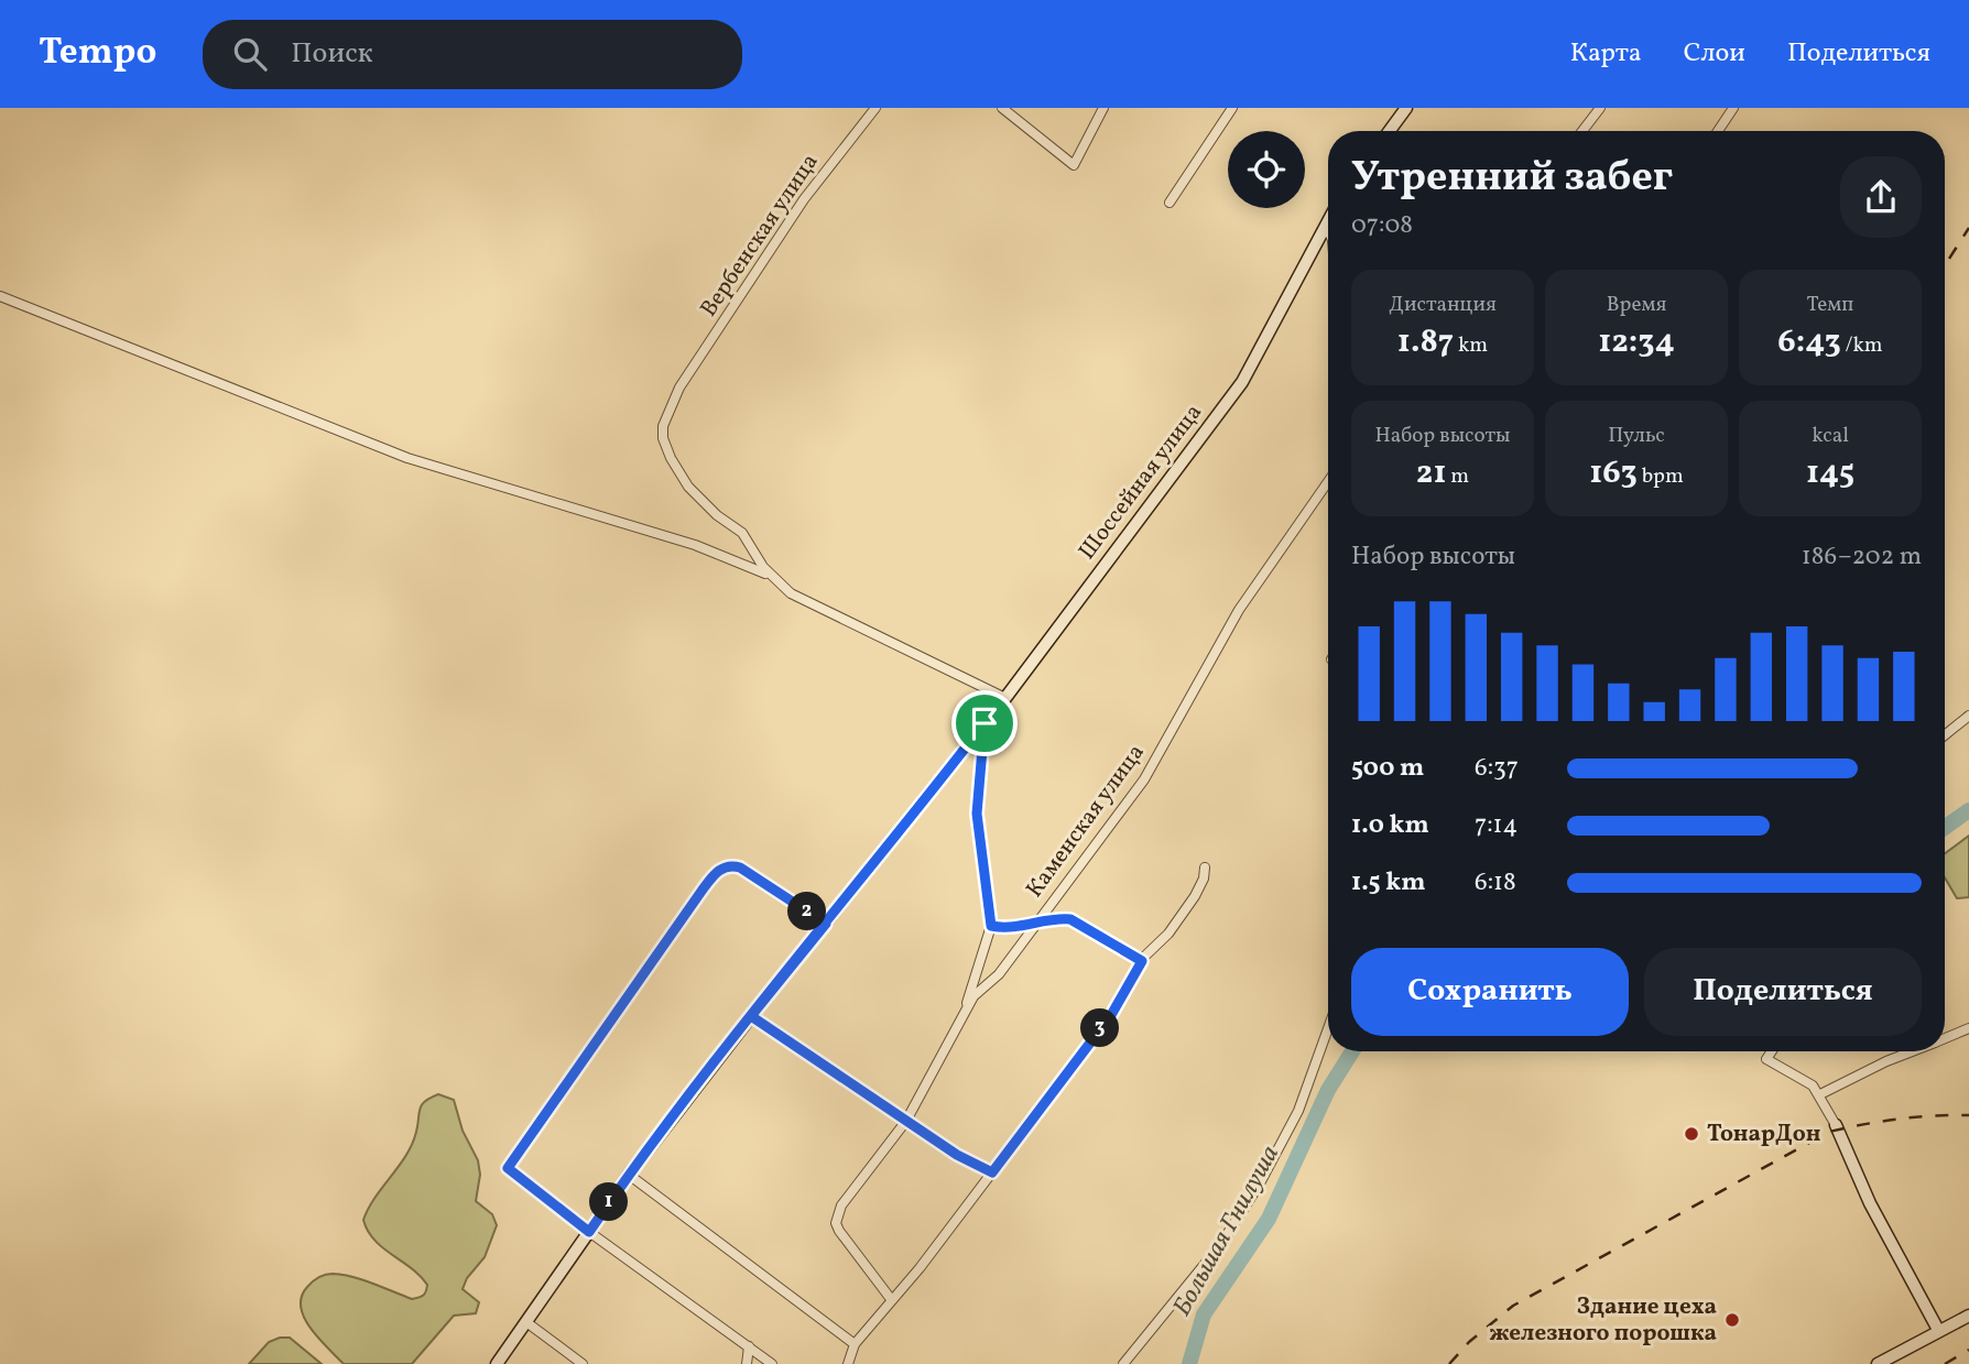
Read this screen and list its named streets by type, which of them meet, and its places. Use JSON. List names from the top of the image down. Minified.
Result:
{"streets":{"main road":["Шоссейная улица"],"street":["Вербенская улица","Каменская улица"]},"water":["Большая Гнилуша"],"places":["ТонарДон","Здание цеха железного порошка"],"page":{"header":"Tempo","search":"Поиск","nav":["Карта","Слои","Поделиться"],"heading":["Утренний забег","07:08"],"stats":[["Дистанция","1.87 km"],["Время","12:34"],["Темп","6:43 /km"],["Набор высоты","21 m"],["Пульс","163 bpm"],["kcal","145"]],"chart":["Набор высоты","186–202 m"],"list":[{"name":"500 m","note":"6:37"},{"name":"1.0 km","note":"7:14"},{"name":"1.5 km","note":"6:18"}],"pins":["2","3","1"],"buttons":["Сохранить","Поделиться"]}}
